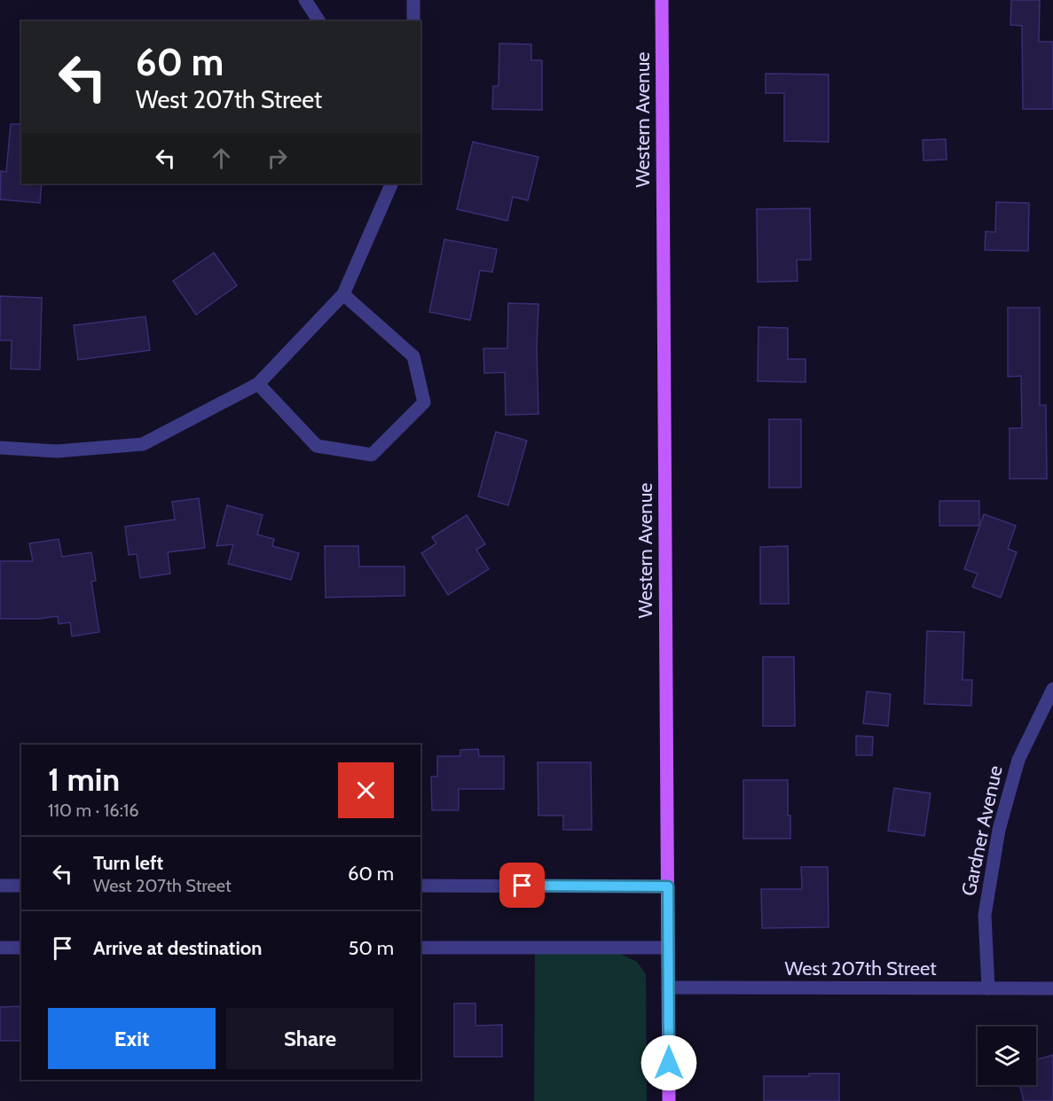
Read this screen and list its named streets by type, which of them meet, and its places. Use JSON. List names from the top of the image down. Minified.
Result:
{"streets":{"main road":["Western Avenue"],"street":["Gardner Avenue","West 207th Street"]},"crossings":[["Western Avenue","West 207th Street"],["Gardner Avenue","West 207th Street"]],"page":{"turn":["60 m","West 207th Street"],"heading":["1 min","110 m · 16:16"],"list":[{"name":"Turn left","note":"West 207th Street","value":"60 m"},{"name":"Arrive at destination","value":"50 m"}],"buttons":["Exit","Share"]}}
